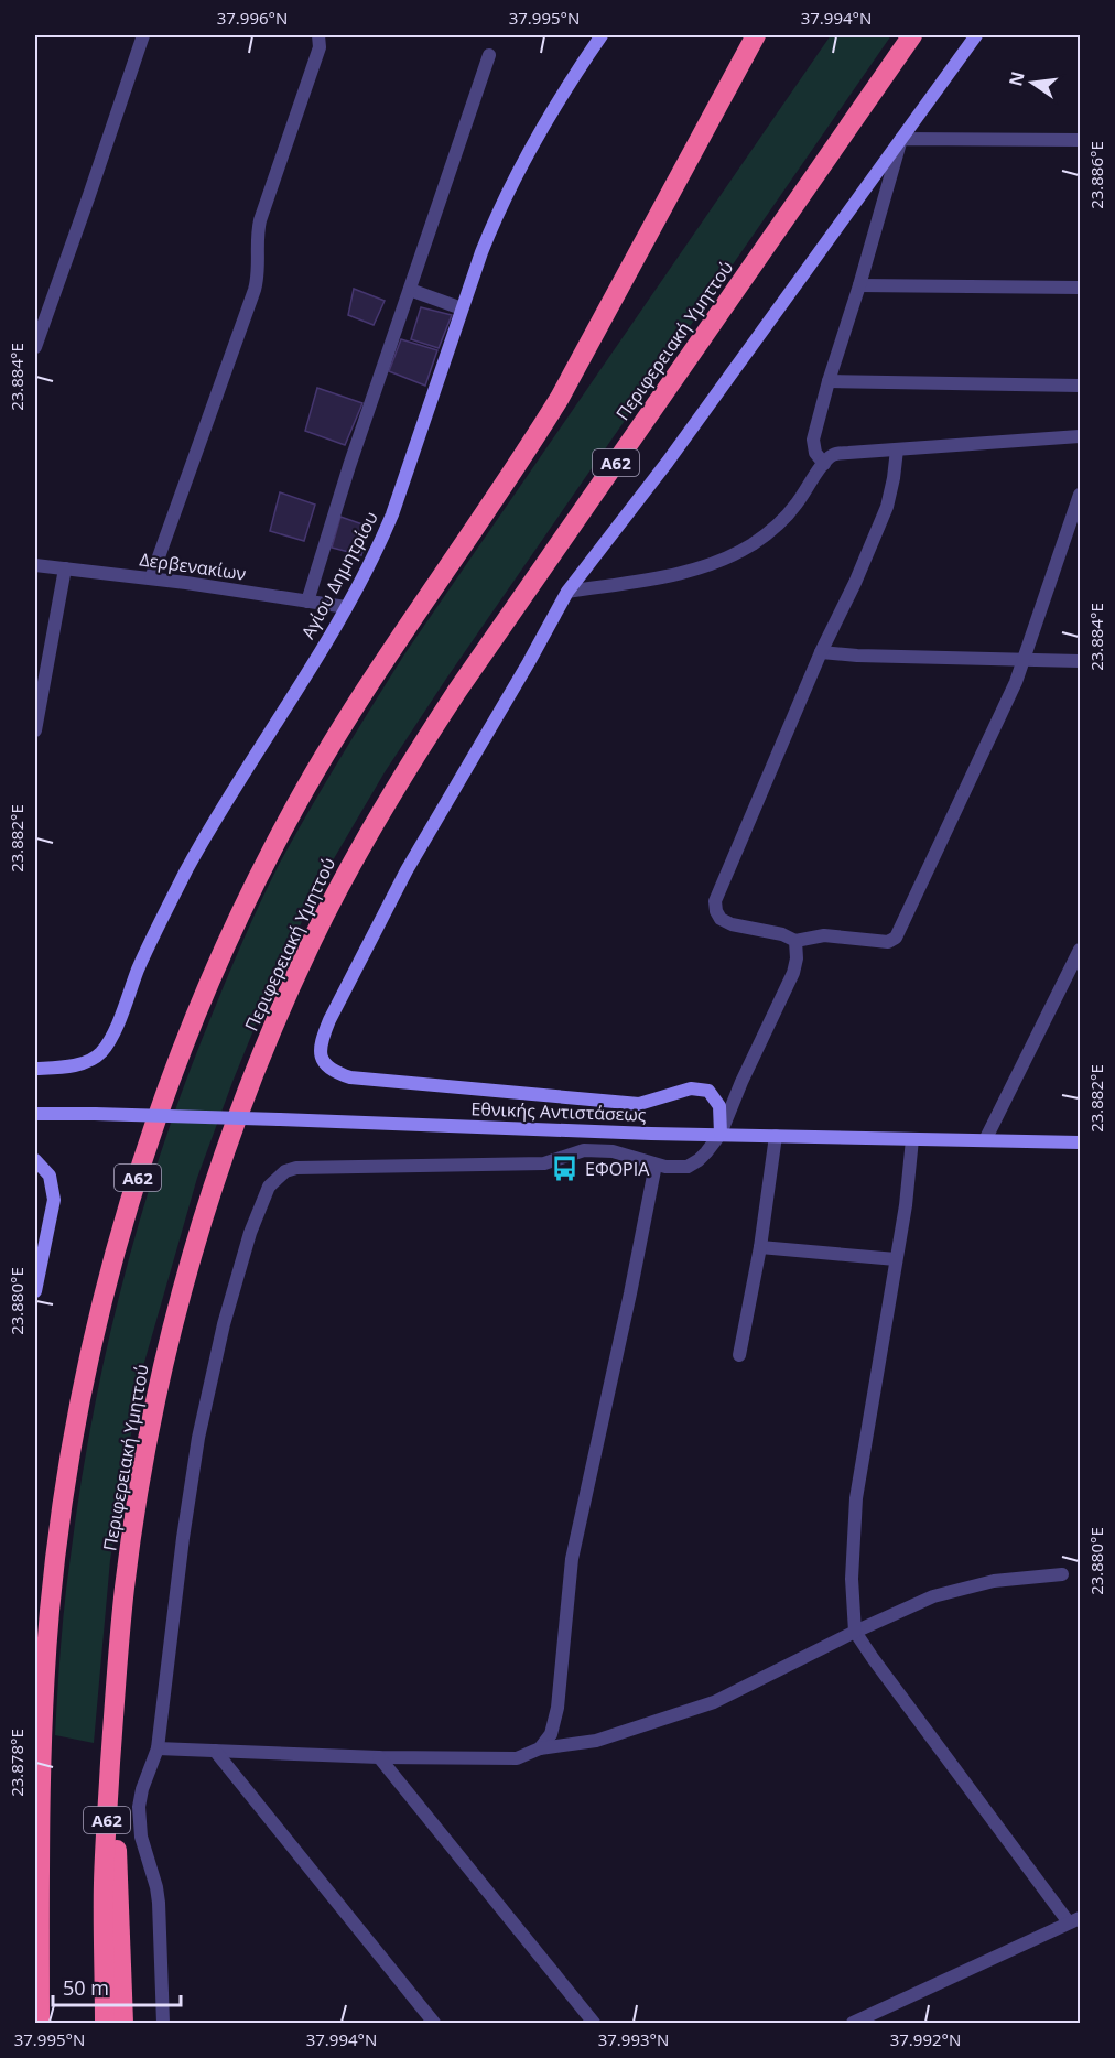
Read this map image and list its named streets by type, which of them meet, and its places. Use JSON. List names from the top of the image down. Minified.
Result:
{"streets":{"highway":["Περιφερειακή Υμηττού","Α62"],"street":["Δερβενακίων","Αγίου Δημητρίου","Εθνικής Αντιστάσεως"]},"crossings":[["Δερβενακίων","Αγίου Δημητρίου"]],"places":{"bus stop":["ΕΦΟΡΙΑ"]},"scale_bar":"50 m","north":"left","coordinates":["37.996°N","37.995°N","37.994°N","23.886°E","23.884°E","23.882°E","23.880°E","23.878°E","37.993°N","37.992°N"]}
